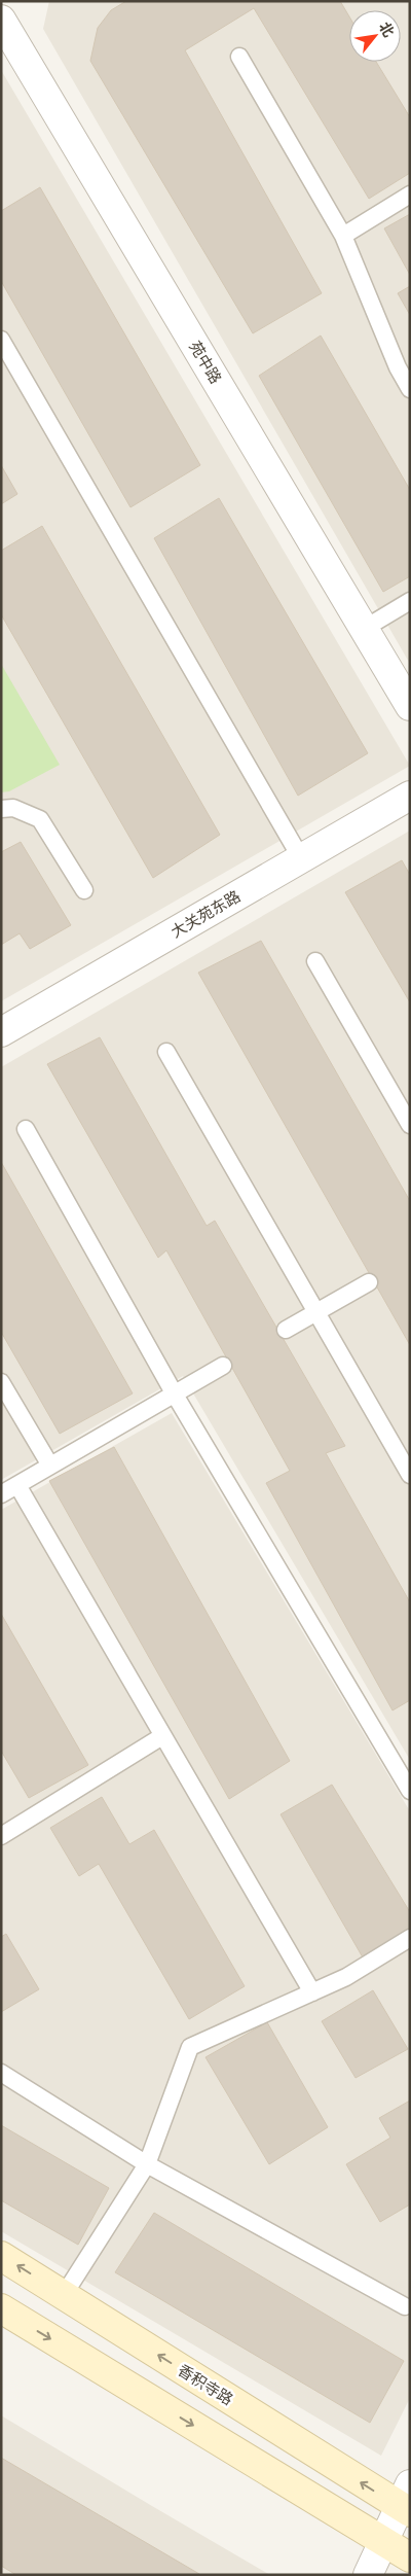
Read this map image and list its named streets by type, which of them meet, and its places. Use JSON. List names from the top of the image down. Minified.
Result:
{"streets":{"main road":["香积寺路"],"street":["苑中路","大关苑东路"]},"north":"top right"}
